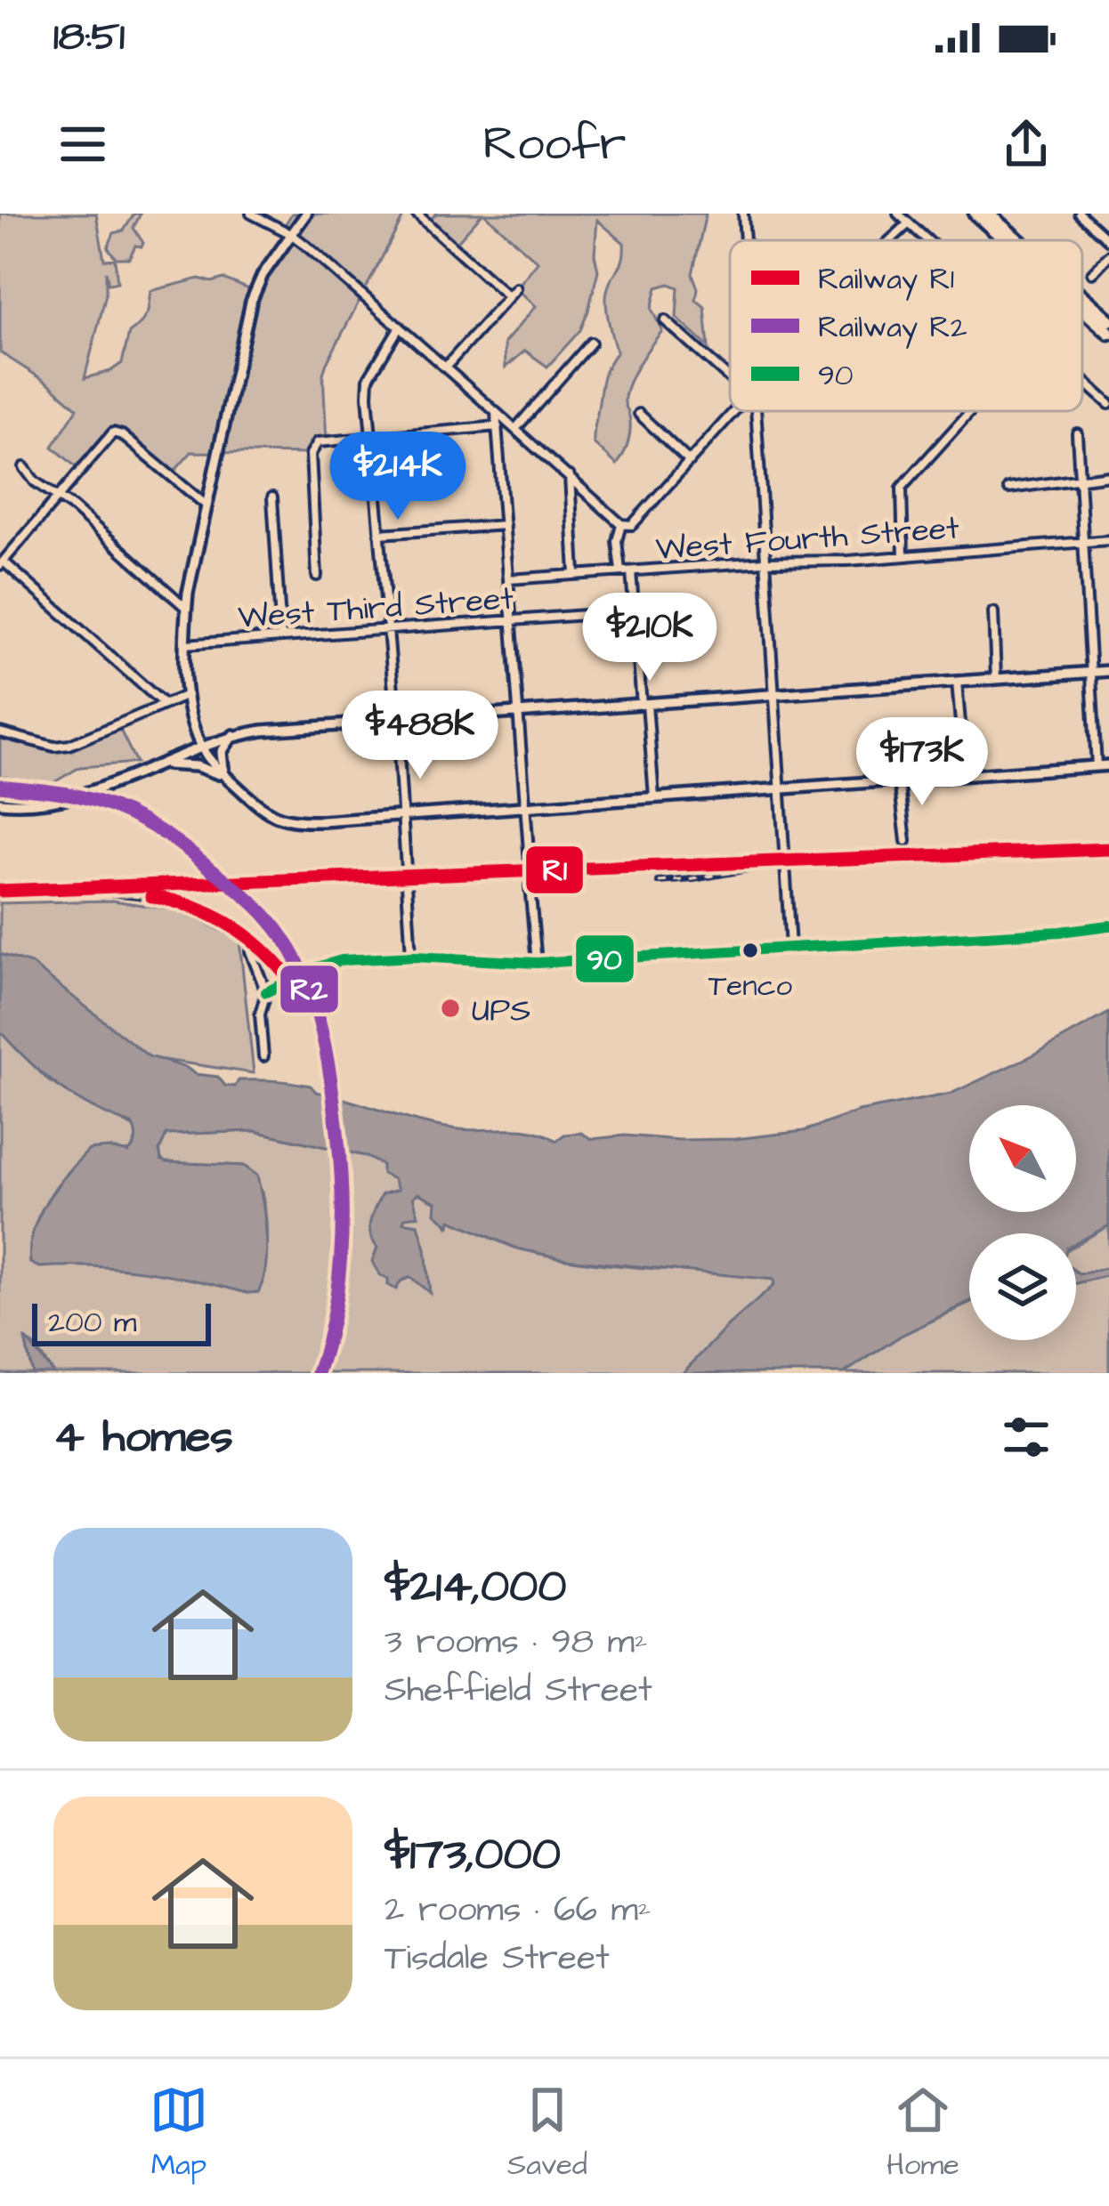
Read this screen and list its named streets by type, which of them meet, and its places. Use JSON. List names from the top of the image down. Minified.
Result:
{"streets":{"street":["West Fourth Street","West Third Street"]},"places":["Tenco","UPS"],"lines":["rail line R2","rail line R1","transit line 90"],"legend":["Railway R1","Railway R2","90"],"scale_bar":"200 m","north":"top left","page":{"status":"18:51","header":"Roofr","price":["$214K","$210K","$488K","$173K"],"scale":"200 m","heading":"4 homes","list":[{"name":"$214,000","note":"3 rooms · 98 m² · Sheffield Street"},{"name":"$173,000","note":"2 rooms · 66 m² · Tisdale Street"}],"tabs":["Map","Saved","Home"]}}
